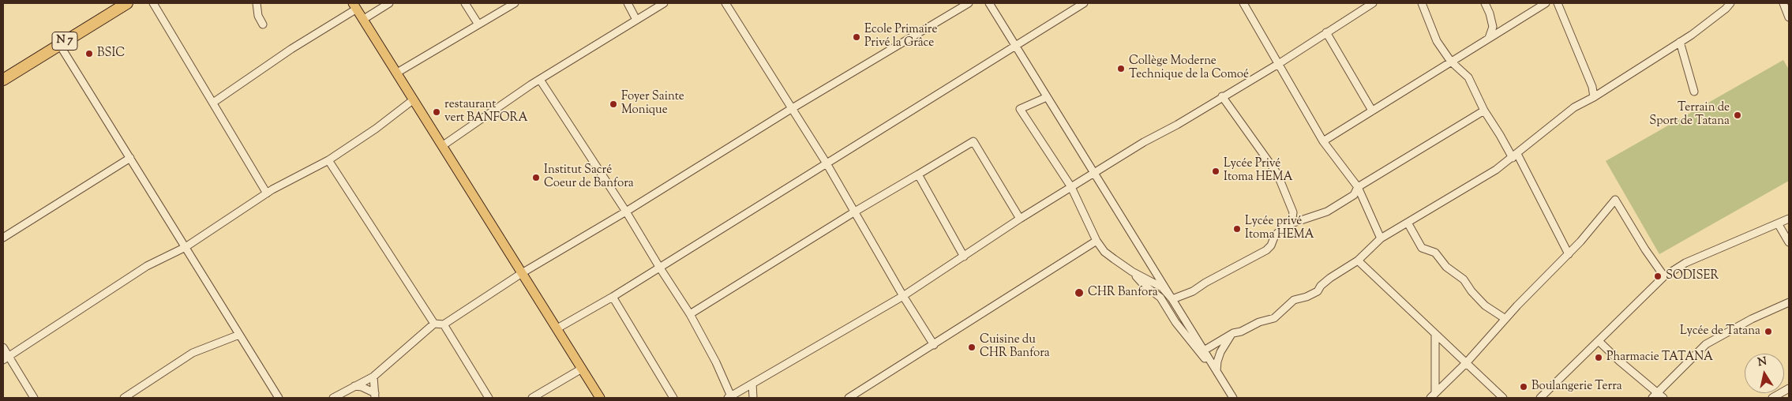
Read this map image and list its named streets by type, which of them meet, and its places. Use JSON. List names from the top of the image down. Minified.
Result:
{"streets":{"highway":["N 7"]},"places":["Ecole Primaire Privé la Grâce","BSIC","Collège Moderne Technique de la Comoé","Foyer Sainte Monique","restaurant vert BANFORA","Terrain de Sport de Tatana","Lycée Privé Itoma HEMA","Institut Sacré Coeur de Banfora","Lycée privé Itoma HEMA","SODISER","CHR Banfora","Lycée de Tatana","Cuisine du CHR Banfora","Pharmacie TATANA","Boulangerie Terra"],"north":"top"}
